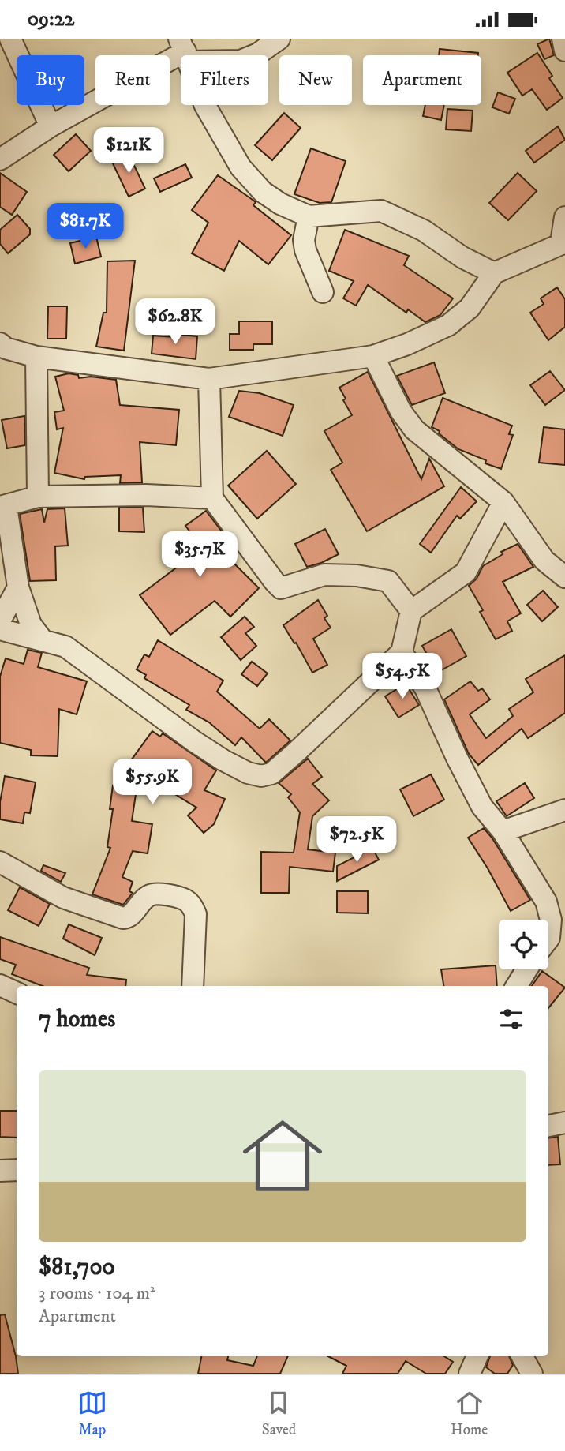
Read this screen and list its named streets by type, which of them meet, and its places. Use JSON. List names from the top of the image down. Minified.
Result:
{"page":{"status":"09:22","chip":["Buy","Rent","Filters","New","Apartment"],"price":["$121K","$81.7K","$62.8K","$35.7K","$54.5K","$55.9K","$72.5K"],"heading":"7 homes","list":[{"name":"$81,700","note":"3 rooms · 104 m² · Apartment"}],"tabs":["Map","Saved","Home"]}}
